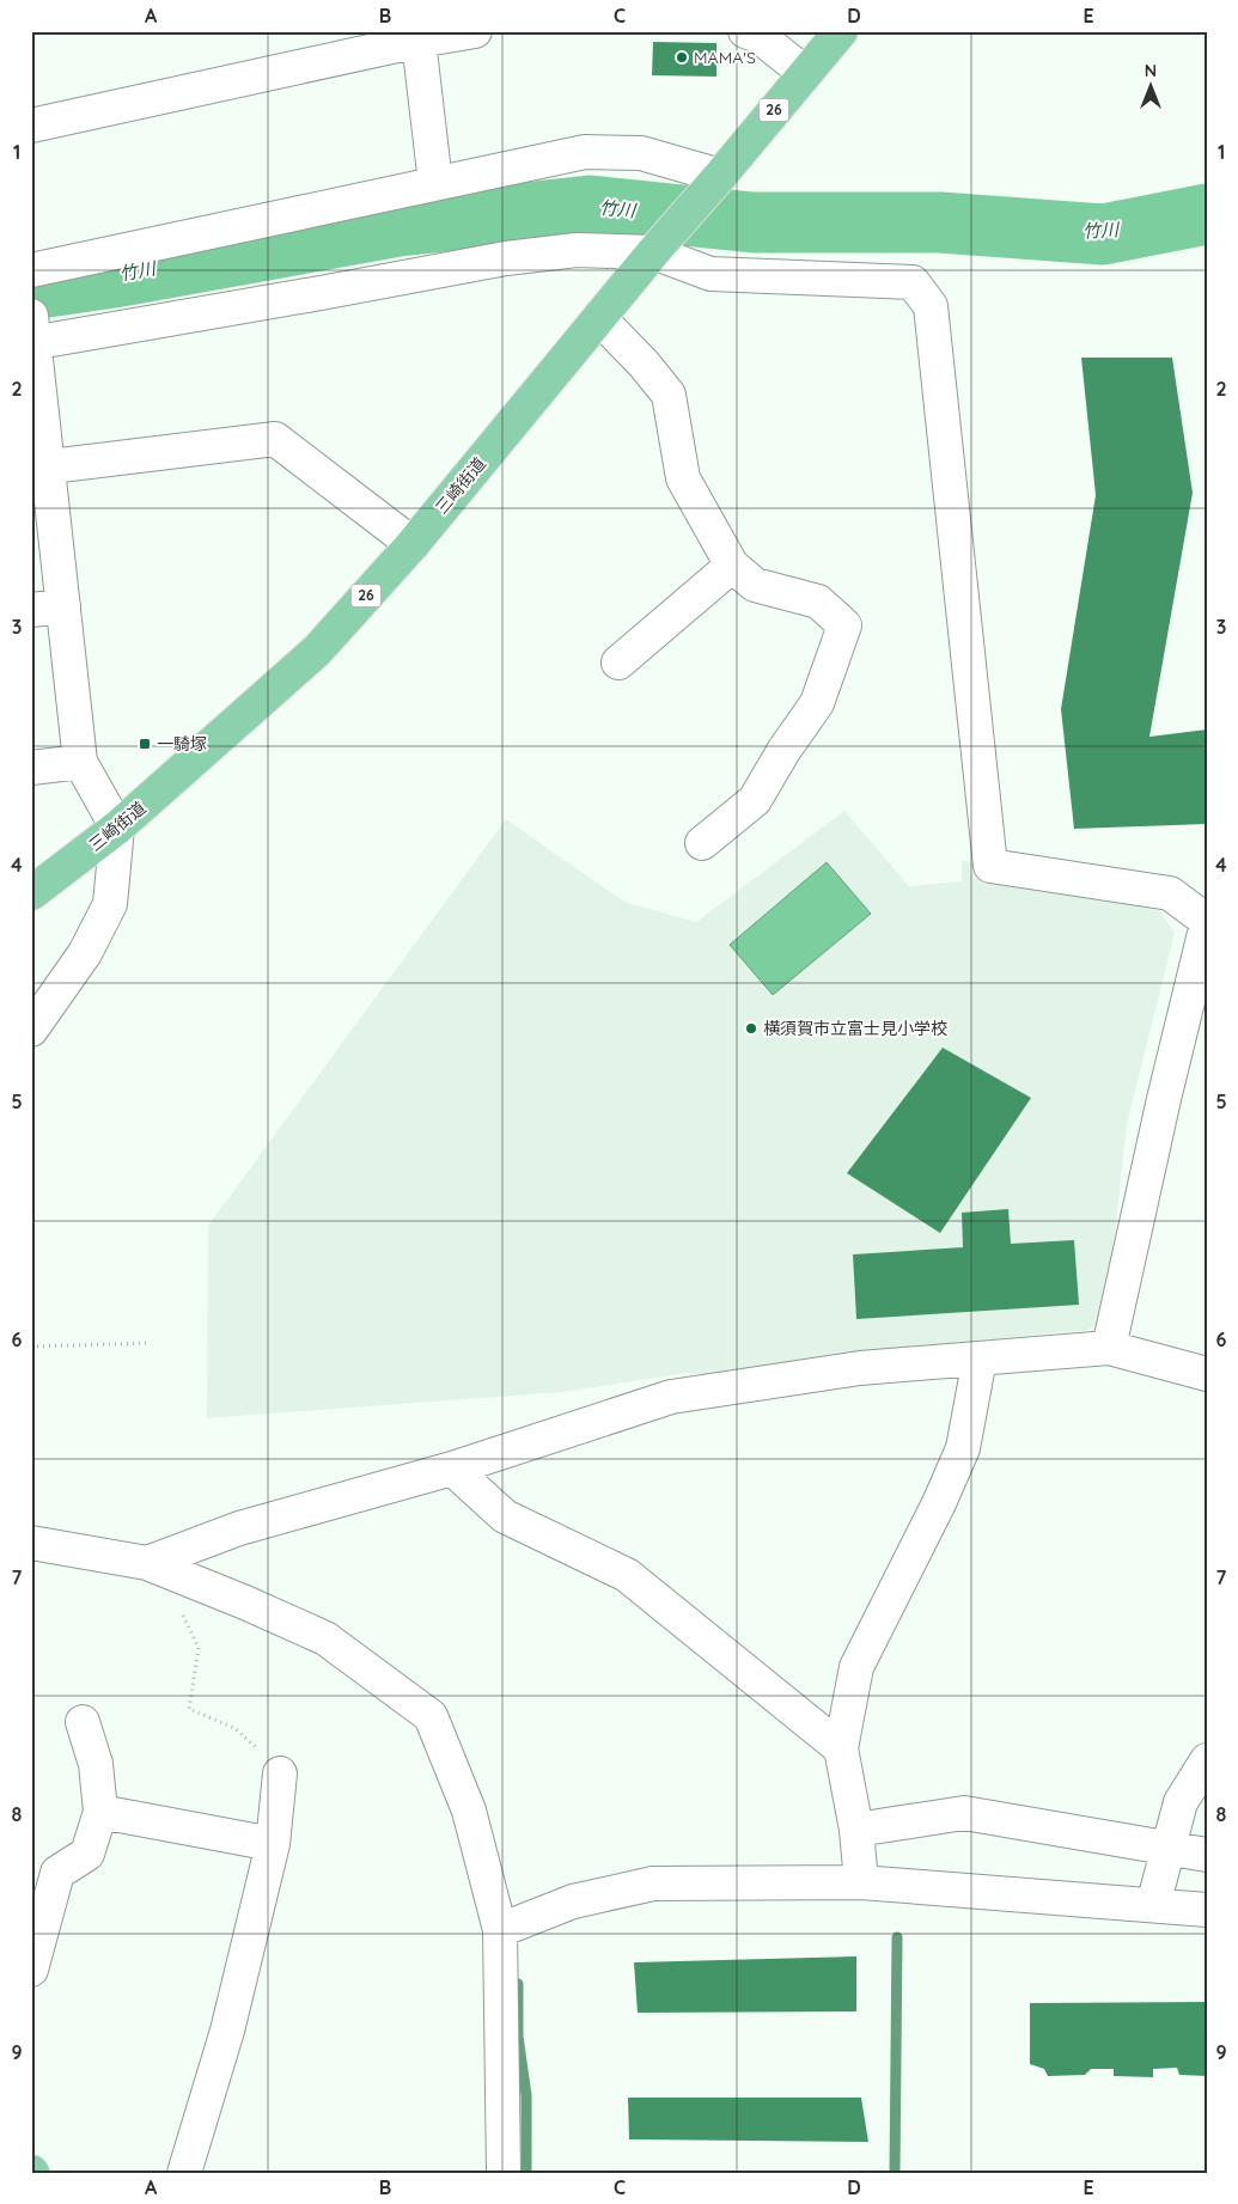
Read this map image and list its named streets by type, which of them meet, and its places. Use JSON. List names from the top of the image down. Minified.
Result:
{"streets":{"main road":["26","三崎街道"]},"water":["竹川"],"places":{"other":["MAMA'S","横須賀市立富士見小学校"],"transit":["一騎塚"]},"north":"top","grid":{"columns":["A","B","C","D","E"],"rows":["1","2","3","4","5","6","7","8","9"]}}
